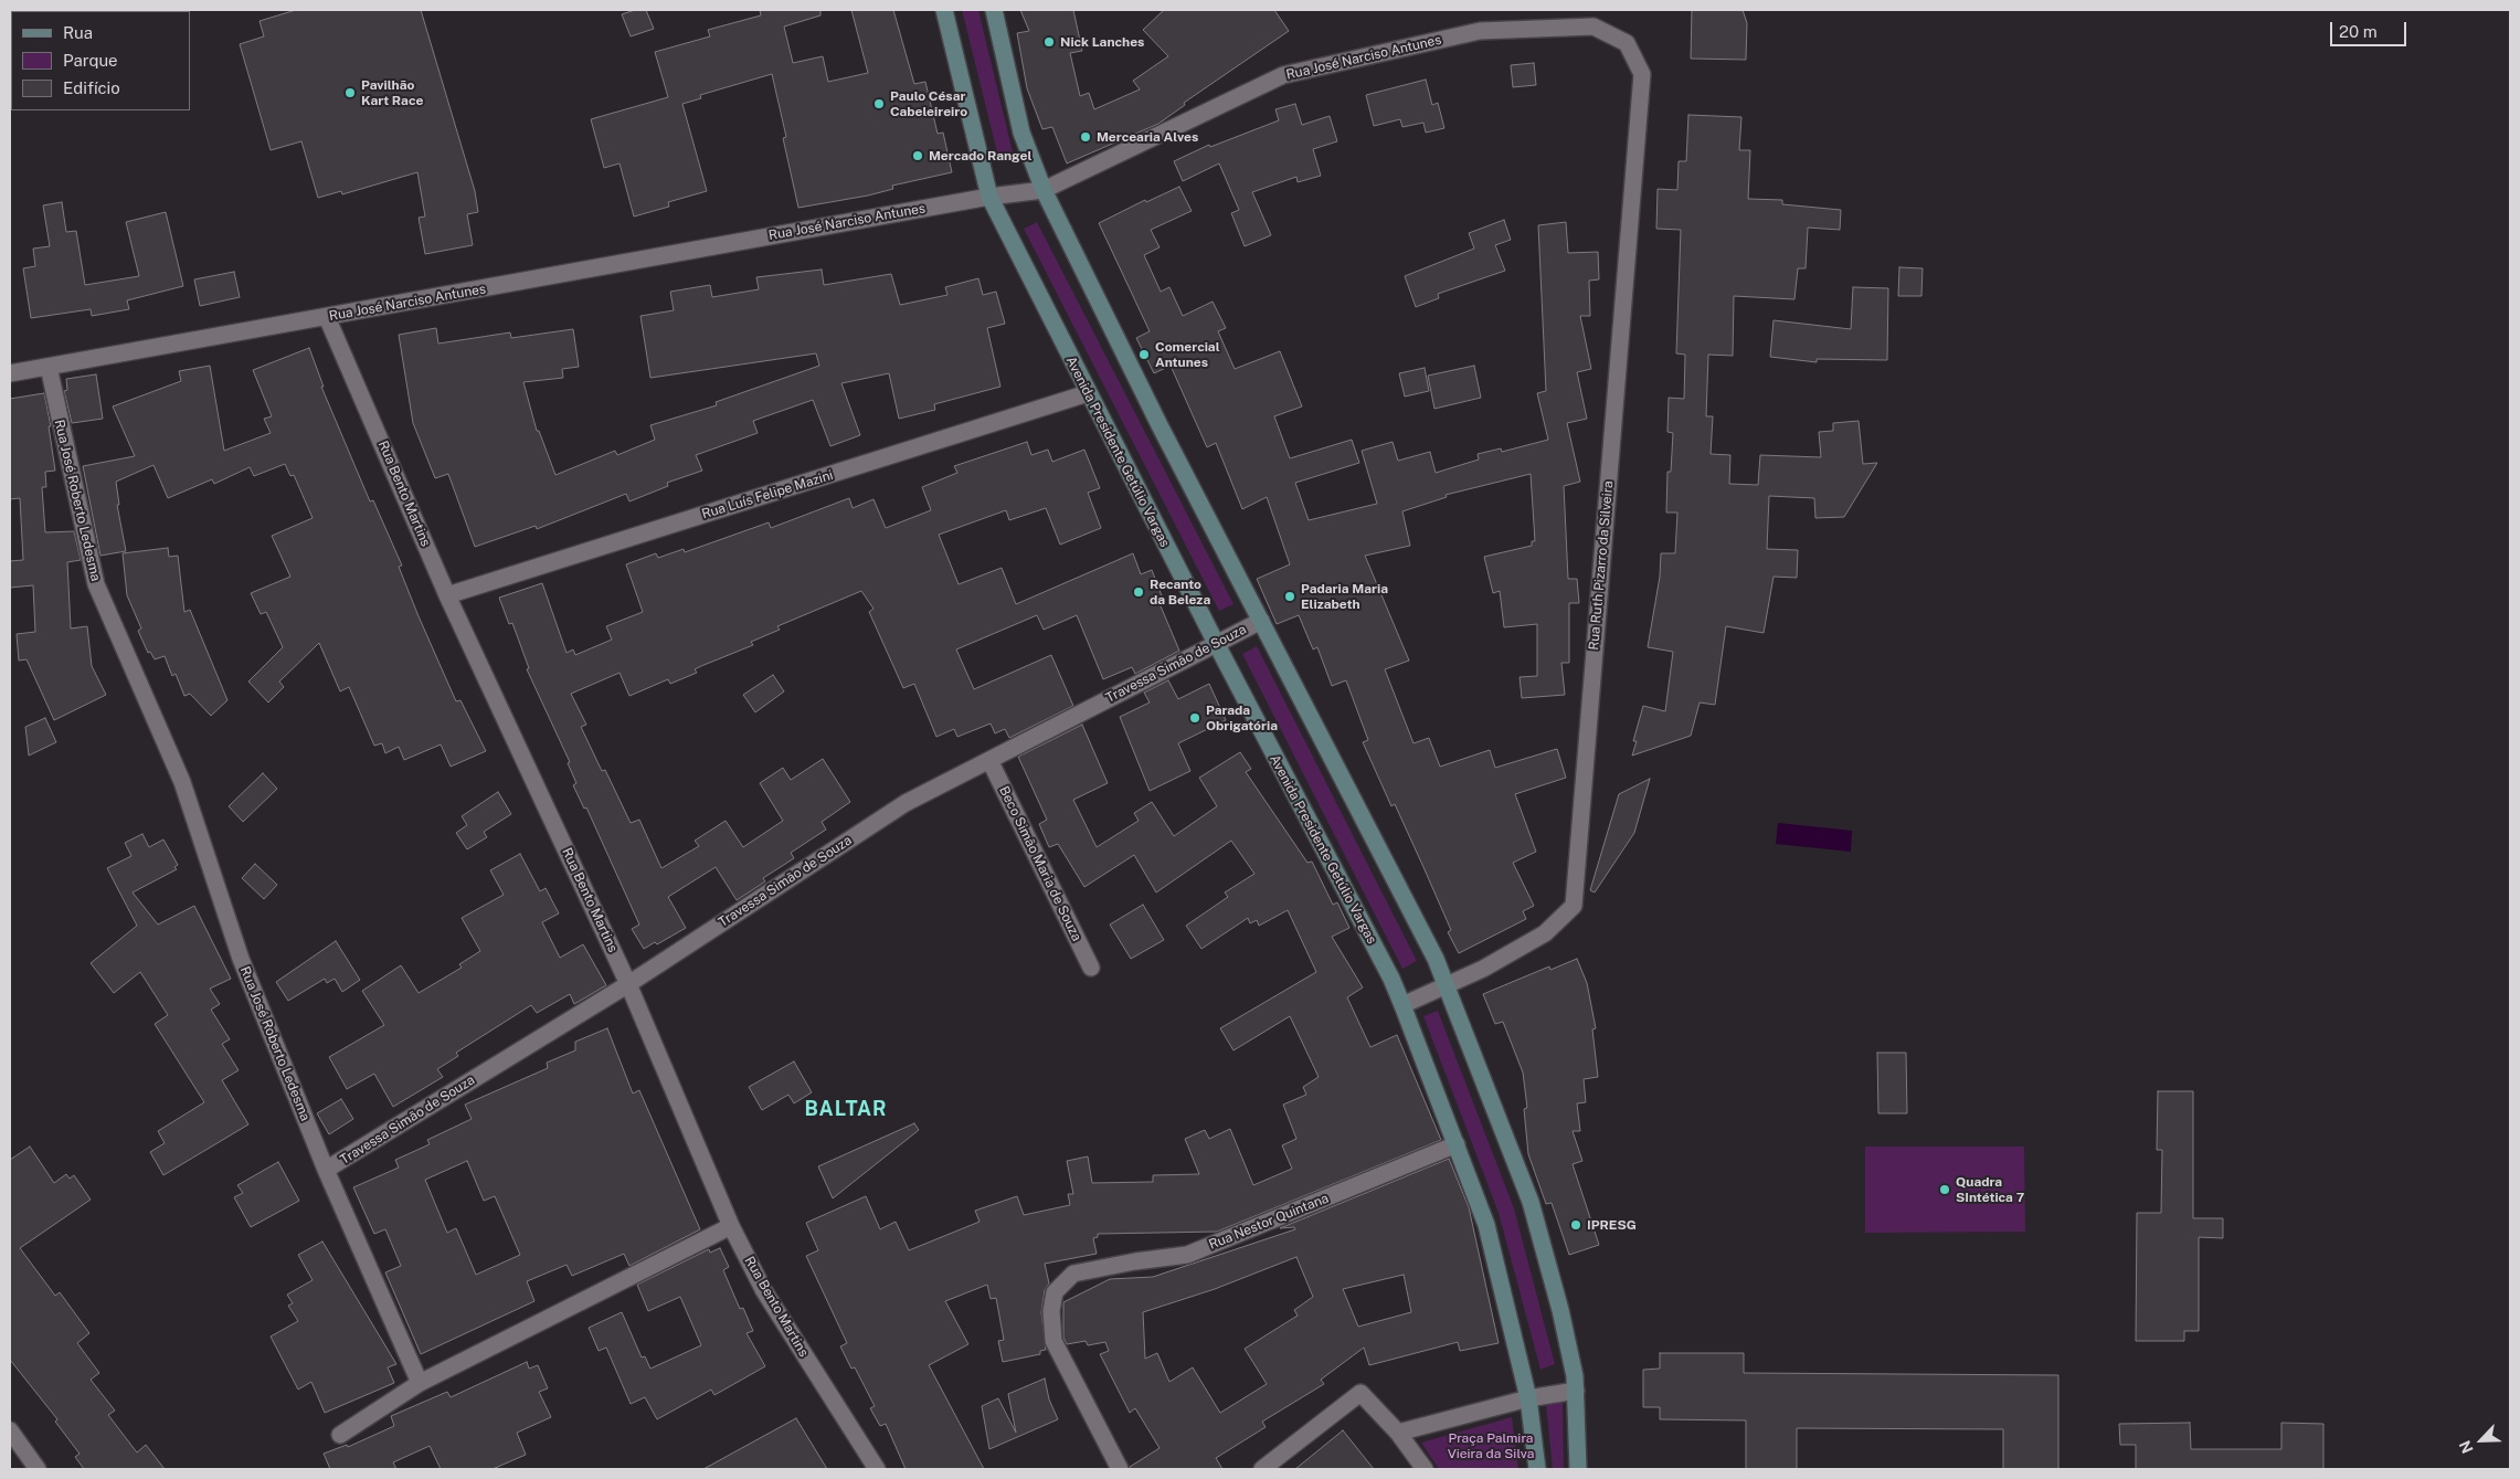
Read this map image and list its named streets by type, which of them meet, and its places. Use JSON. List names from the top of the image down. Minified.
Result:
{"streets":{"main road":["Avenida Presidente Getúlio Vargas"],"street":["Rua José Narciso Antunes","Rua Bento Martins","Rua Luís Felipe Mazini","Rua José Roberto Ledesma","Rua Ruth Pizarro da Silveira","Travessa Simão de Souza","Beco Simão Maria de Souza","Rua Nestor Quintana"]},"crossings":[["Rua José Narciso Antunes","Avenida Presidente Getúlio Vargas"],["Rua José Narciso Antunes","Rua Bento Martins"],["Rua José Narciso Antunes","Rua José Roberto Ledesma"],["Rua José Narciso Antunes","Rua Ruth Pizarro da Silveira"],["Avenida Presidente Getúlio Vargas","Rua Luís Felipe Mazini"],["Avenida Presidente Getúlio Vargas","Rua Ruth Pizarro da Silveira"],["Avenida Presidente Getúlio Vargas","Travessa Simão de Souza"],["Avenida Presidente Getúlio Vargas","Rua Nestor Quintana"],["Rua Bento Martins","Rua Luís Felipe Mazini"],["Rua Bento Martins","Travessa Simão de Souza"],["Rua José Roberto Ledesma","Travessa Simão de Souza"],["Travessa Simão de Souza","Beco Simão Maria de Souza"]],"districts":["BALTAR"],"parks":["Praça Palmira Vieira da Silva"],"places":["Nick Lanches","Pavilhão Kart Race","Paulo César Cabeleireiro","Mercearia Alves","Mercado Rangel","Comercial Antunes","Recanto da Beleza","Padaria Maria Elizabeth","Parada Obrigatória","Quadra SIntética 7","IPRESG"],"legend":["Rua","Parque","Edifício"],"scale_bar":"20 m","north":"bottom left"}
